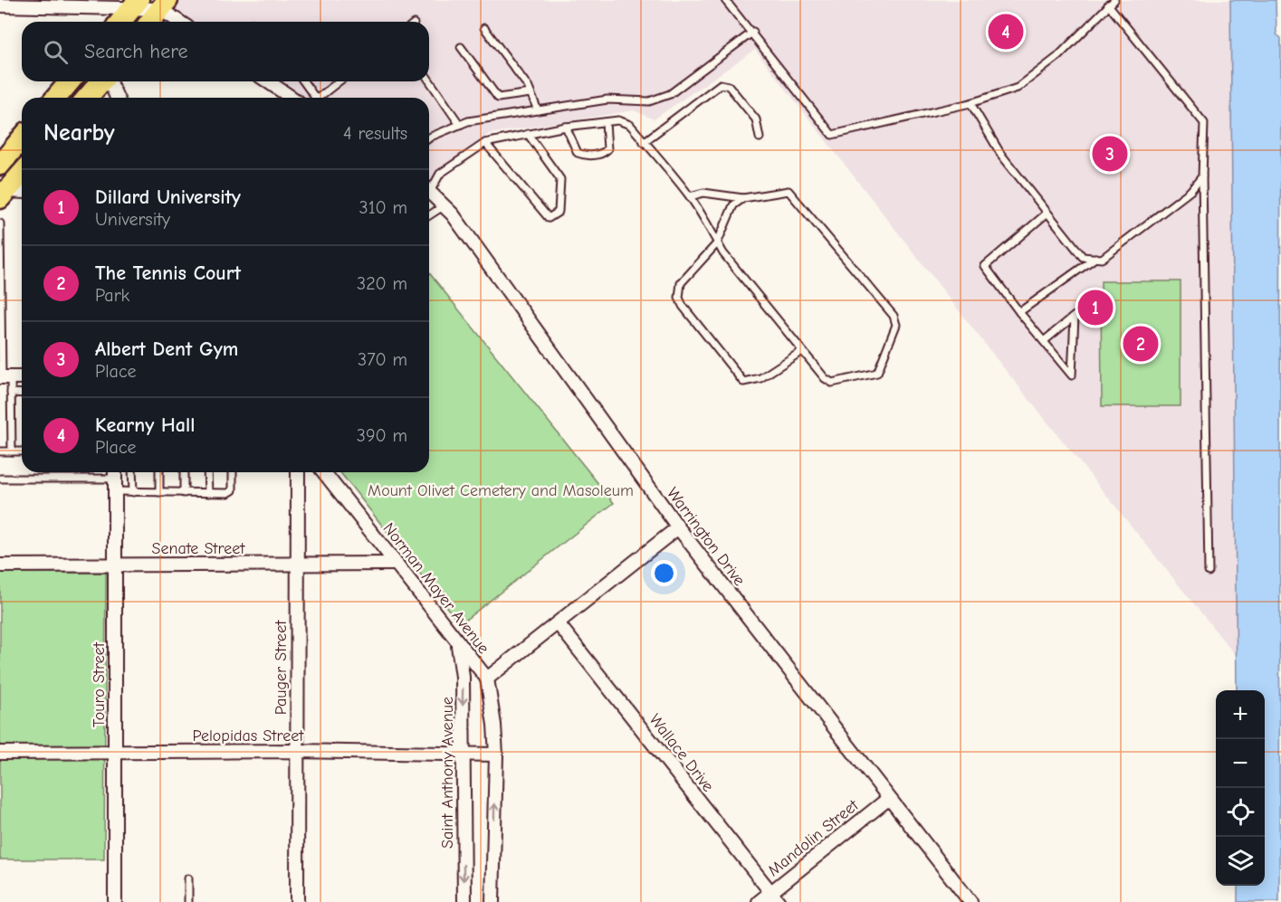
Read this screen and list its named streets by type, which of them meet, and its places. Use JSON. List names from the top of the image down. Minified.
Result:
{"streets":{"street":["Warrington Drive","Senate Street","Norman Mayer Avenue","Pauger Street","Touro Street","Pelopidas Street","Wallace Drive","Saint Anthony Avenue","Mandolin Street"]},"crossings":[["Warrington Drive","Mandolin Street"],["Senate Street","Norman Mayer Avenue"],["Senate Street","Pauger Street"],["Senate Street","Touro Street"],["Norman Mayer Avenue","Saint Anthony Avenue"],["Pauger Street","Pelopidas Street"],["Touro Street","Pelopidas Street"],["Pelopidas Street","Saint Anthony Avenue"],["Wallace Drive","Mandolin Street"]],"parks":["Mount Olivet Cemetery and Masoleum"],"page":{"pins":["4","3","1","2"],"search":"Search here","heading":["Nearby","4 results"],"list":[{"mark":"1","name":"Dillard University","note":"University","value":"310 m"},{"mark":"2","name":"The Tennis Court","note":"Park","value":"320 m"},{"mark":"3","name":"Albert Dent Gym","note":"Place","value":"370 m"},{"mark":"4","name":"Kearny Hall","note":"Place","value":"390 m"}],"map_buttons":["+","−"]}}
